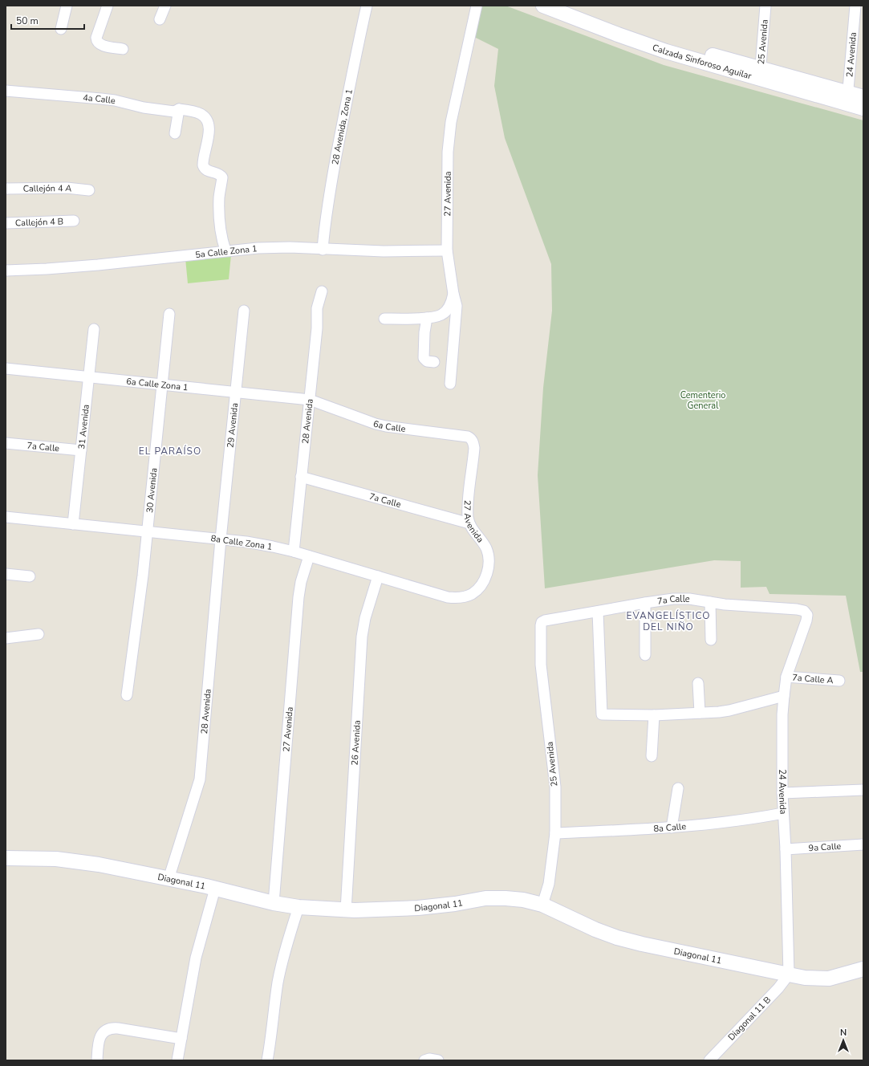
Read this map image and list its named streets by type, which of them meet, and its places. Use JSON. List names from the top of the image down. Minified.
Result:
{"streets":{"street":["25 Avenida","24 Avenida","Calzada Sinforoso Aguilar","4a Calle","28 Avenida, Zona 1","Callejón 4 A","27 Avenida","Callejón 4 B","5a Calle Zona 1","6a Calle Zona 1","28 Avenida","29 Avenida","6a Calle","31 Avenida","7a Calle","30 Avenida","8a Calle Zona 1","7a Calle A","26 Avenida","8a Calle","9a Calle","Diagonal 11","Diagonal 11 B"]},"crossings":[["25 Avenida","Calzada Sinforoso Aguilar"],["25 Avenida","7a Calle"],["25 Avenida","8a Calle"],["25 Avenida","Diagonal 11"],["24 Avenida","Calzada Sinforoso Aguilar"],["24 Avenida","7a Calle"],["24 Avenida","7a Calle A"],["24 Avenida","8a Calle"],["24 Avenida","9a Calle"],["24 Avenida","Diagonal 11"],["24 Avenida","Diagonal 11 B"],["4a Calle","5a Calle Zona 1"],["28 Avenida, Zona 1","5a Calle Zona 1"],["27 Avenida","5a Calle Zona 1"],["27 Avenida","6a Calle"],["27 Avenida","7a Calle"],["27 Avenida","8a Calle Zona 1"],["27 Avenida","Diagonal 11"],["6a Calle Zona 1","28 Avenida"],["6a Calle Zona 1","29 Avenida"],["6a Calle Zona 1","6a Calle"],["6a Calle Zona 1","31 Avenida"],["6a Calle Zona 1","30 Avenida"],["28 Avenida","29 Avenida"],["28 Avenida","6a Calle"],["28 Avenida","7a Calle"],["28 Avenida","8a Calle Zona 1"],["28 Avenida","Diagonal 11"],["29 Avenida","8a Calle Zona 1"],["31 Avenida","7a Calle"],["31 Avenida","8a Calle Zona 1"],["30 Avenida","8a Calle Zona 1"],["8a Calle Zona 1","26 Avenida"],["26 Avenida","Diagonal 11"],["Diagonal 11","Diagonal 11 B"]],"districts":["EL PARAÍSO","EVANGELÍSTICO DEL NIÑO"],"parks":["Cementerio General"],"scale_bar":"50 m","north":"top"}
